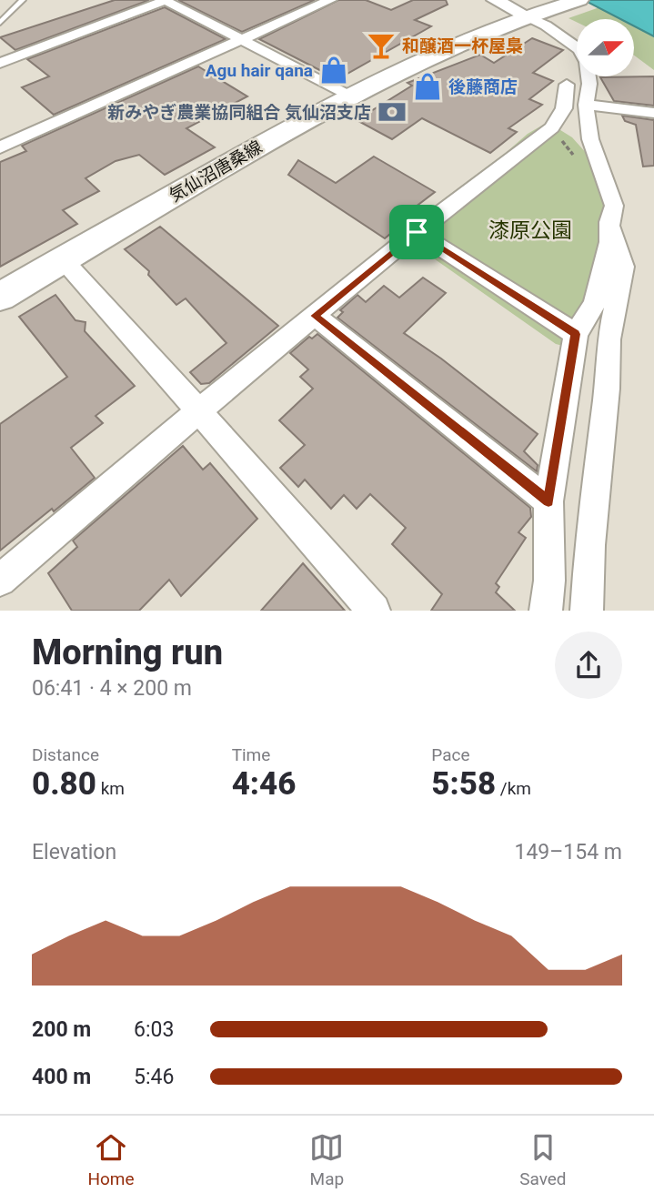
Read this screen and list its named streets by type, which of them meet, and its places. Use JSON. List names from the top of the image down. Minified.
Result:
{"streets":{"main road":["気仙沼唐桑線"]},"parks":["漆原公園"],"places":{"bar":["和醸酒一杯屋梟"],"shop":["Agu hair qana","後藤商店"],"bank":["新みやぎ農業協同組合 気仙沼支店"]},"north":"right","page":{"heading":["Morning run","06:41 · 4 × 200 m"],"stats":[["Distance","0.80 km"],["Time","4:46"],["Pace","5:58 /km"]],"chart":["Elevation","149–154 m"],"list":[{"name":"200 m","note":"6:03"},{"name":"400 m","note":"5:46"}],"tabs":["Home","Map","Saved"]}}
